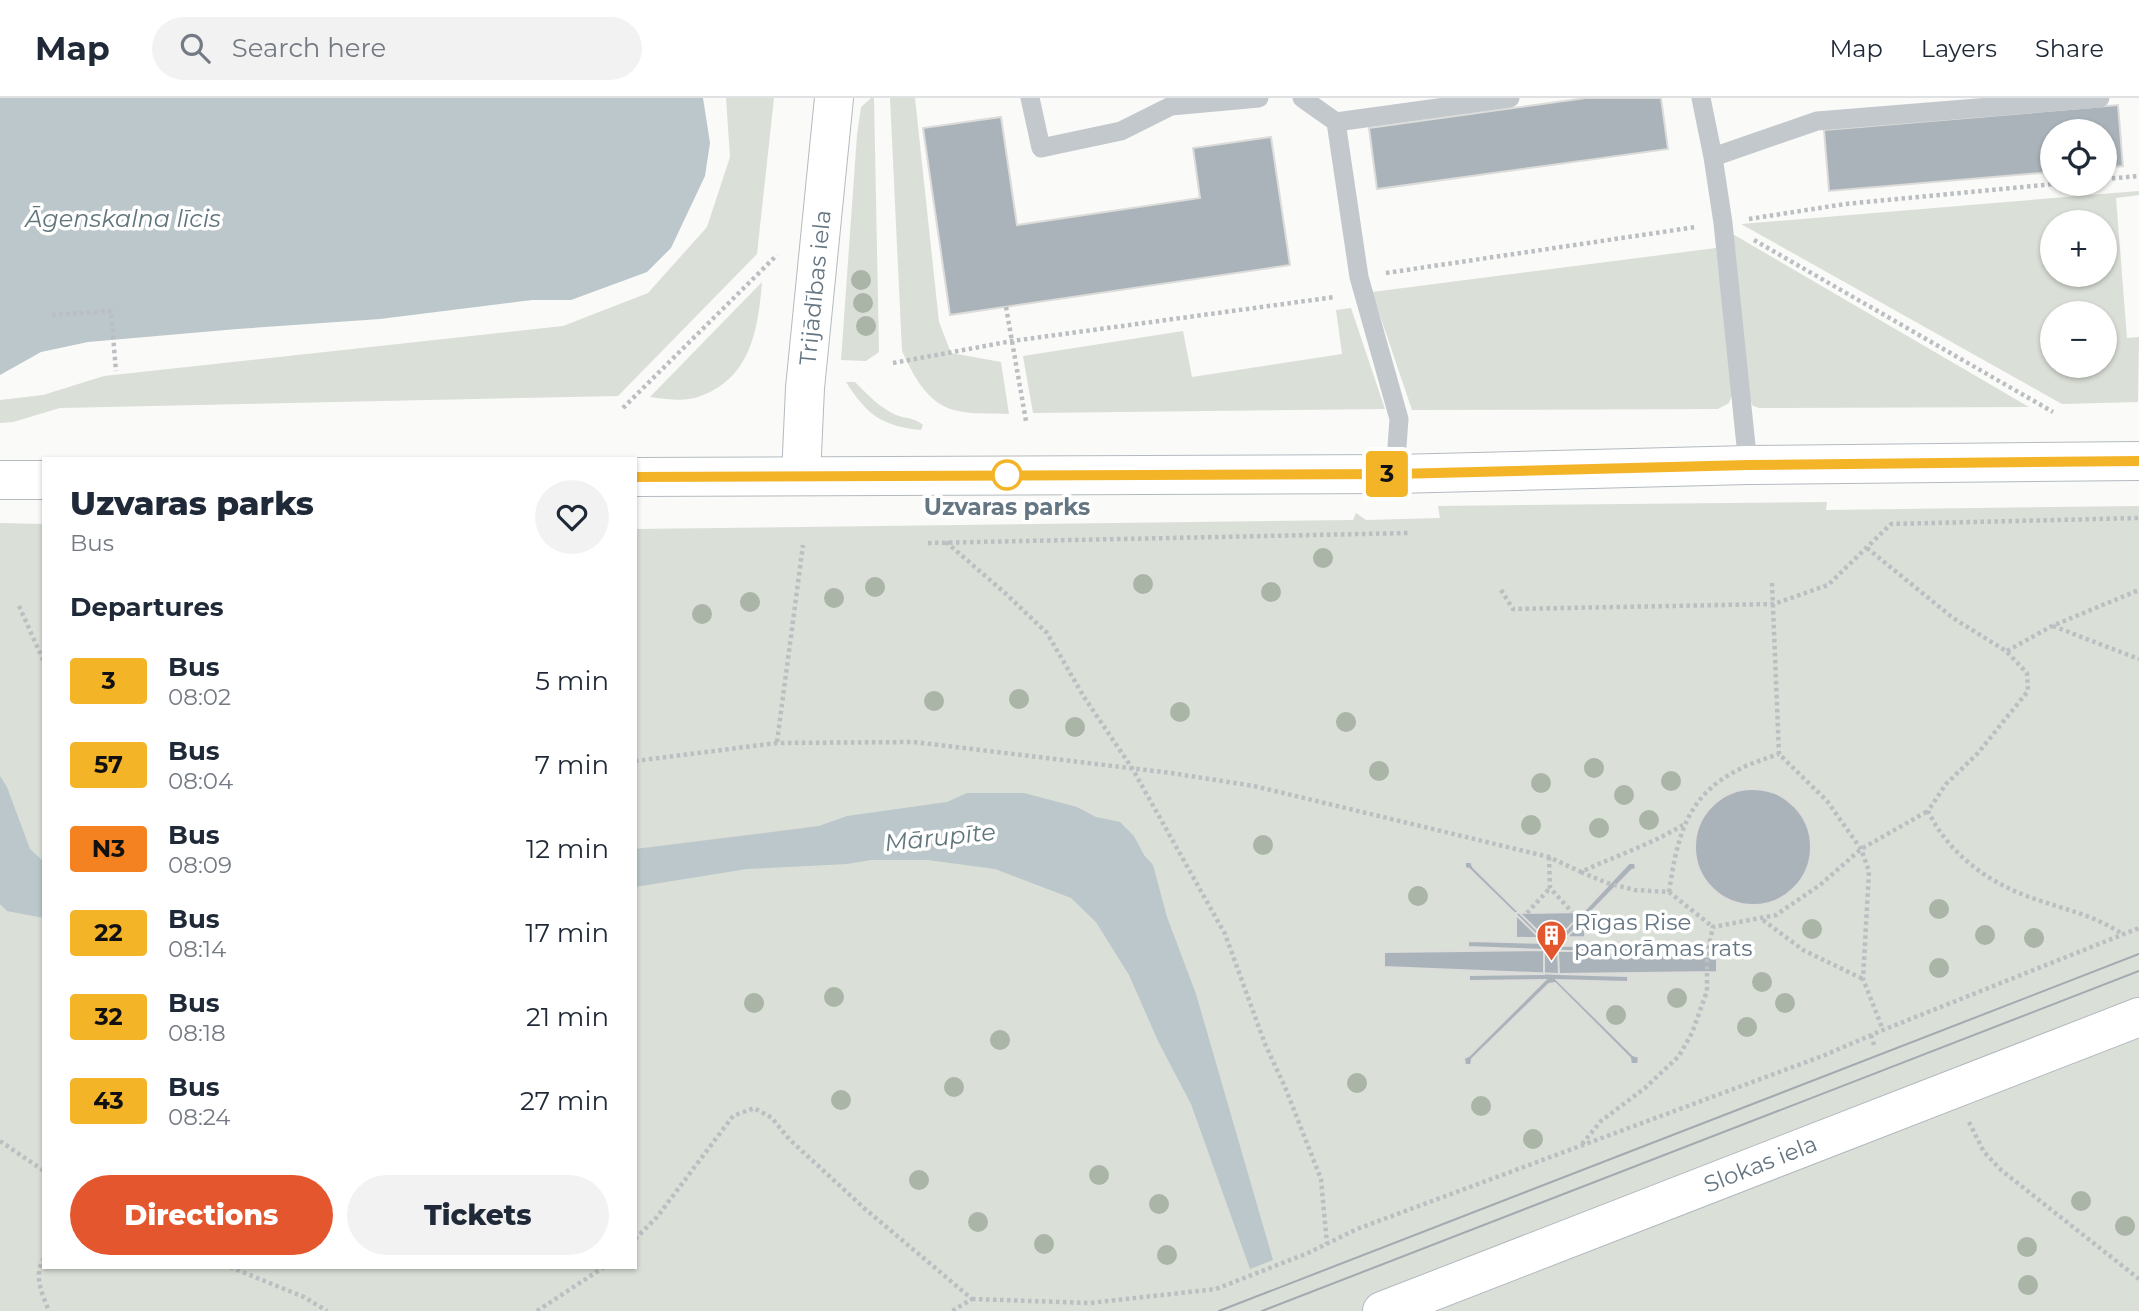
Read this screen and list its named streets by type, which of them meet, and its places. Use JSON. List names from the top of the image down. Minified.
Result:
{"streets":{"main road":["Trijādības iela","Slokas iela"]},"water":["Āgenskalna līcis","Mārupīte"],"places":{"other":["Uzvaras parks"],"building":["Rīgas Rise panorāmas rats"]},"lines":["bus line 3"],"page":{"header":"Map","search":"Search here","nav":["Map","Layers","Share"],"on_map":"3","map_buttons":["+","−"],"heading":[["Uzvaras parks","Bus"],"Departures"],"list":[{"mark":"3","name":"Bus","note":"08:02","value":"5 min"},{"mark":"57","name":"Bus","note":"08:04","value":"7 min"},{"mark":"N3","name":"Bus","note":"08:09","value":"12 min"},{"mark":"22","name":"Bus","note":"08:14","value":"17 min"},{"mark":"32","name":"Bus","note":"08:18","value":"21 min"},{"mark":"43","name":"Bus","note":"08:24","value":"27 min"}],"buttons":["Directions","Tickets"]}}
